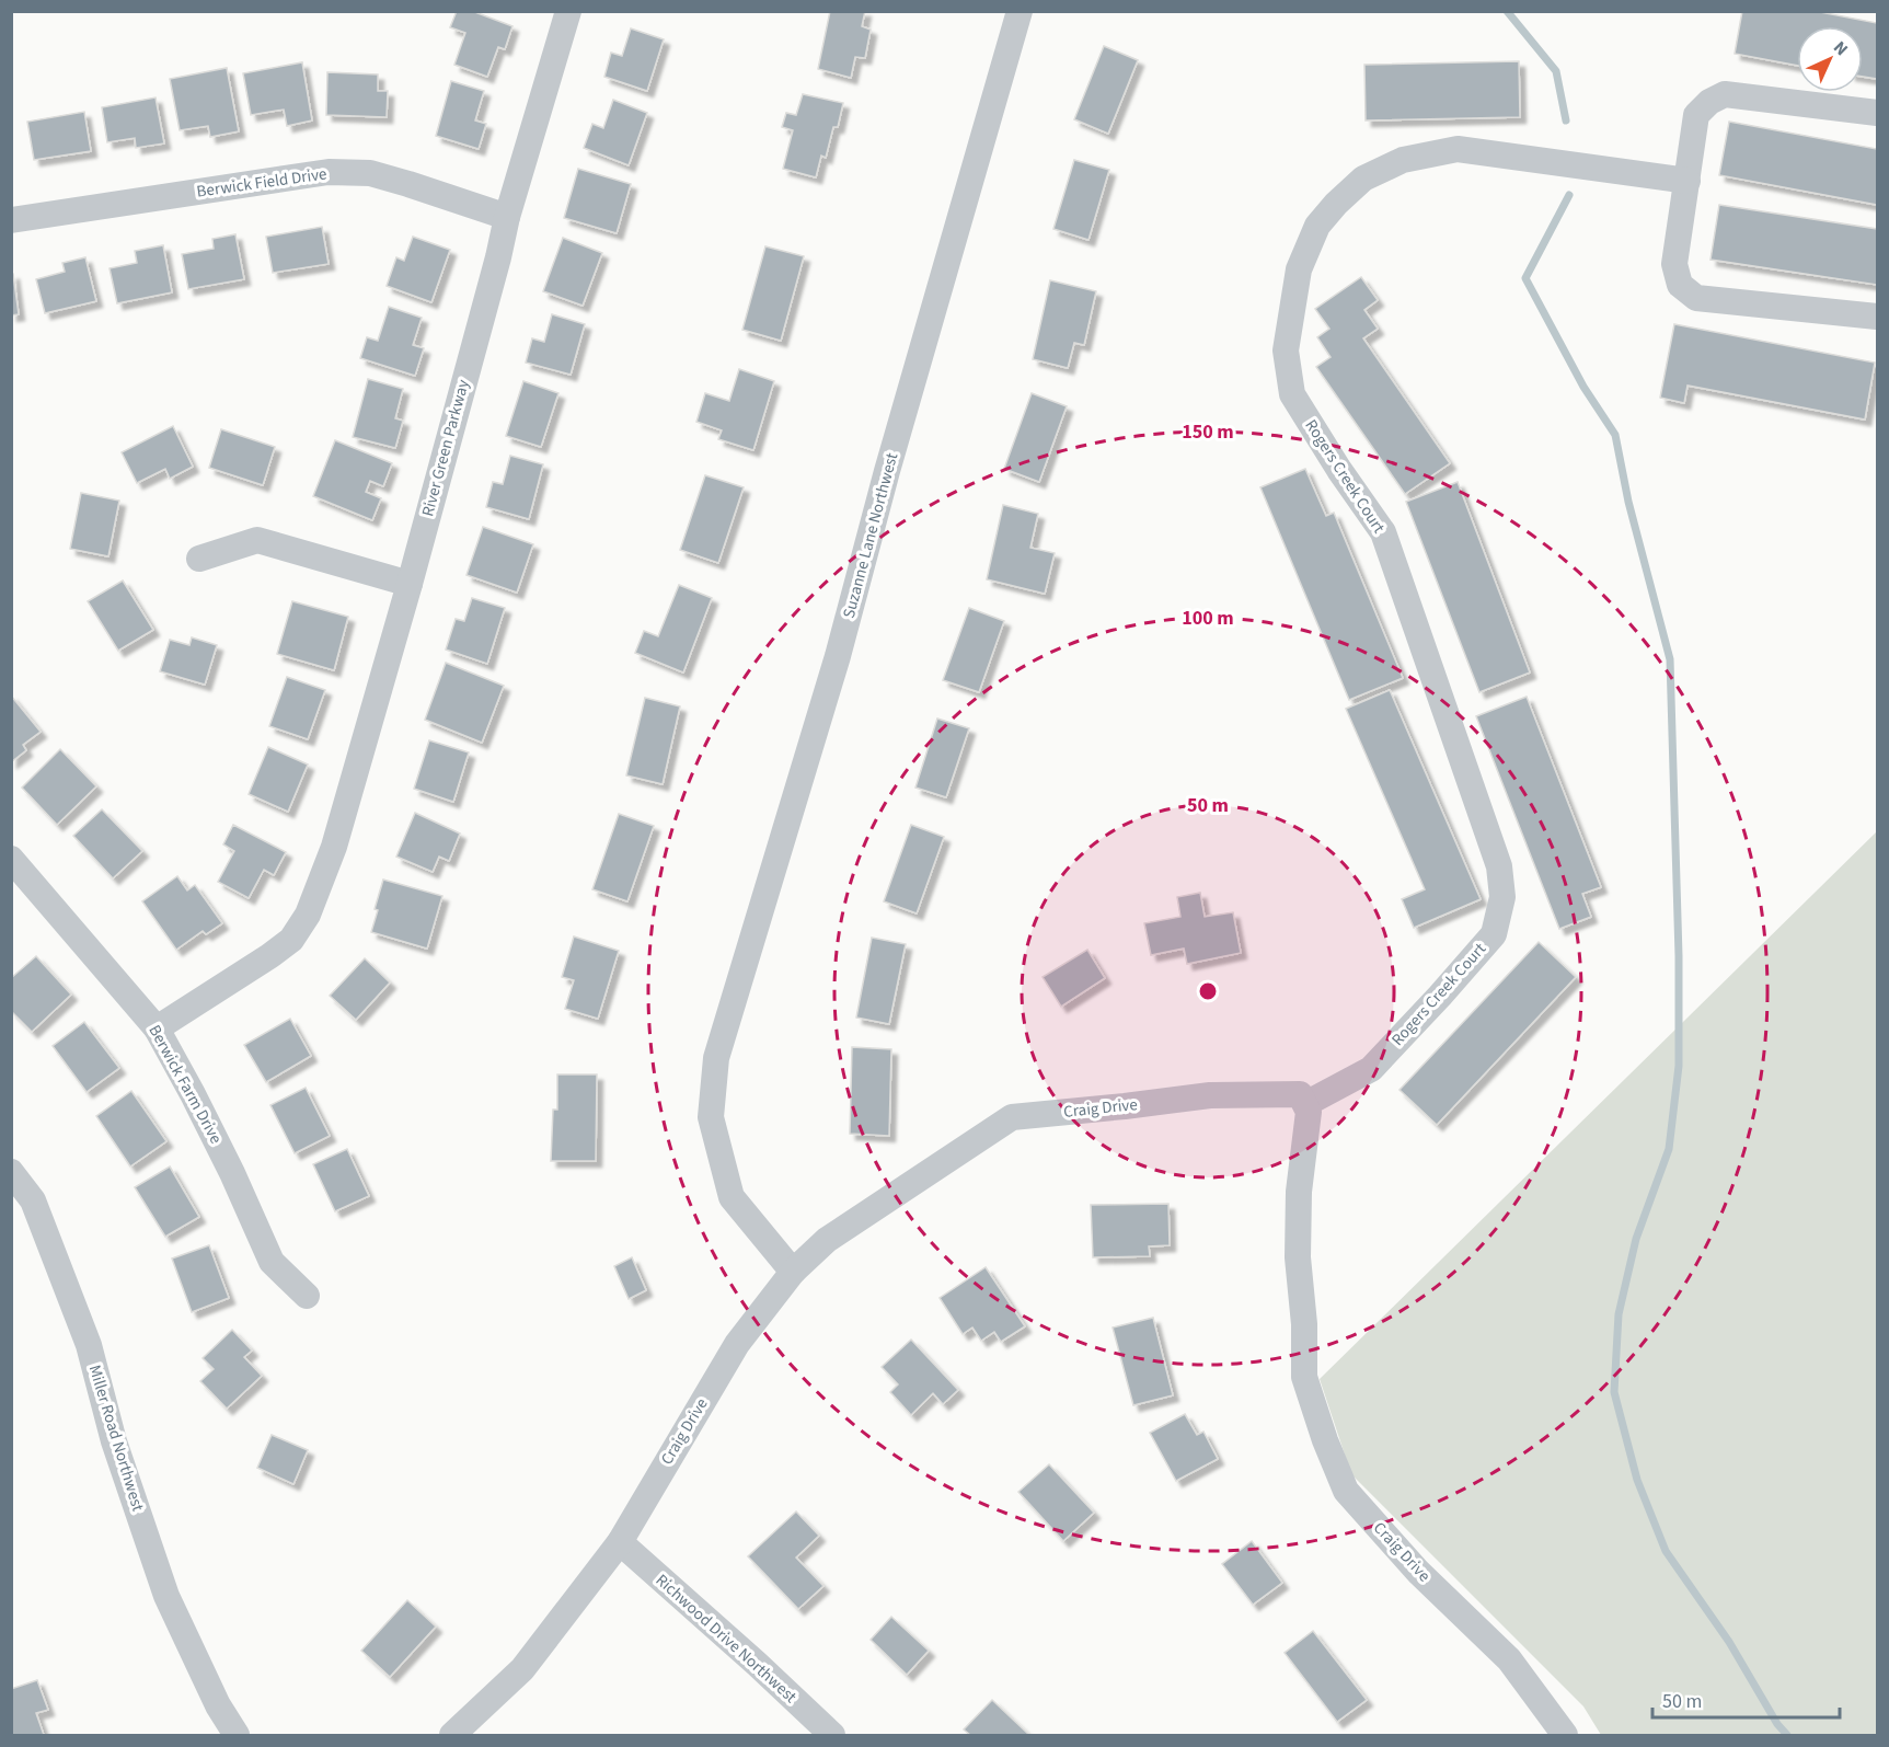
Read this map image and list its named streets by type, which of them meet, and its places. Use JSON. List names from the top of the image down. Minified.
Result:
{"streets":{"street":["Berwick Field Drive","River Green Parkway","Rogers Creek Court","Suzanne Lane Northwest","Berwick Farm Drive","Craig Drive","Miller Road Northwest","Richwood Drive Northwest"]},"crossings":[["Berwick Field Drive","River Green Parkway"],["River Green Parkway","Berwick Farm Drive"],["Rogers Creek Court","Craig Drive"],["Suzanne Lane Northwest","Craig Drive"],["Craig Drive","Richwood Drive Northwest"]],"scale_bar":"50 m","north":"top right","rings":["150 m","100 m","50 m"]}
